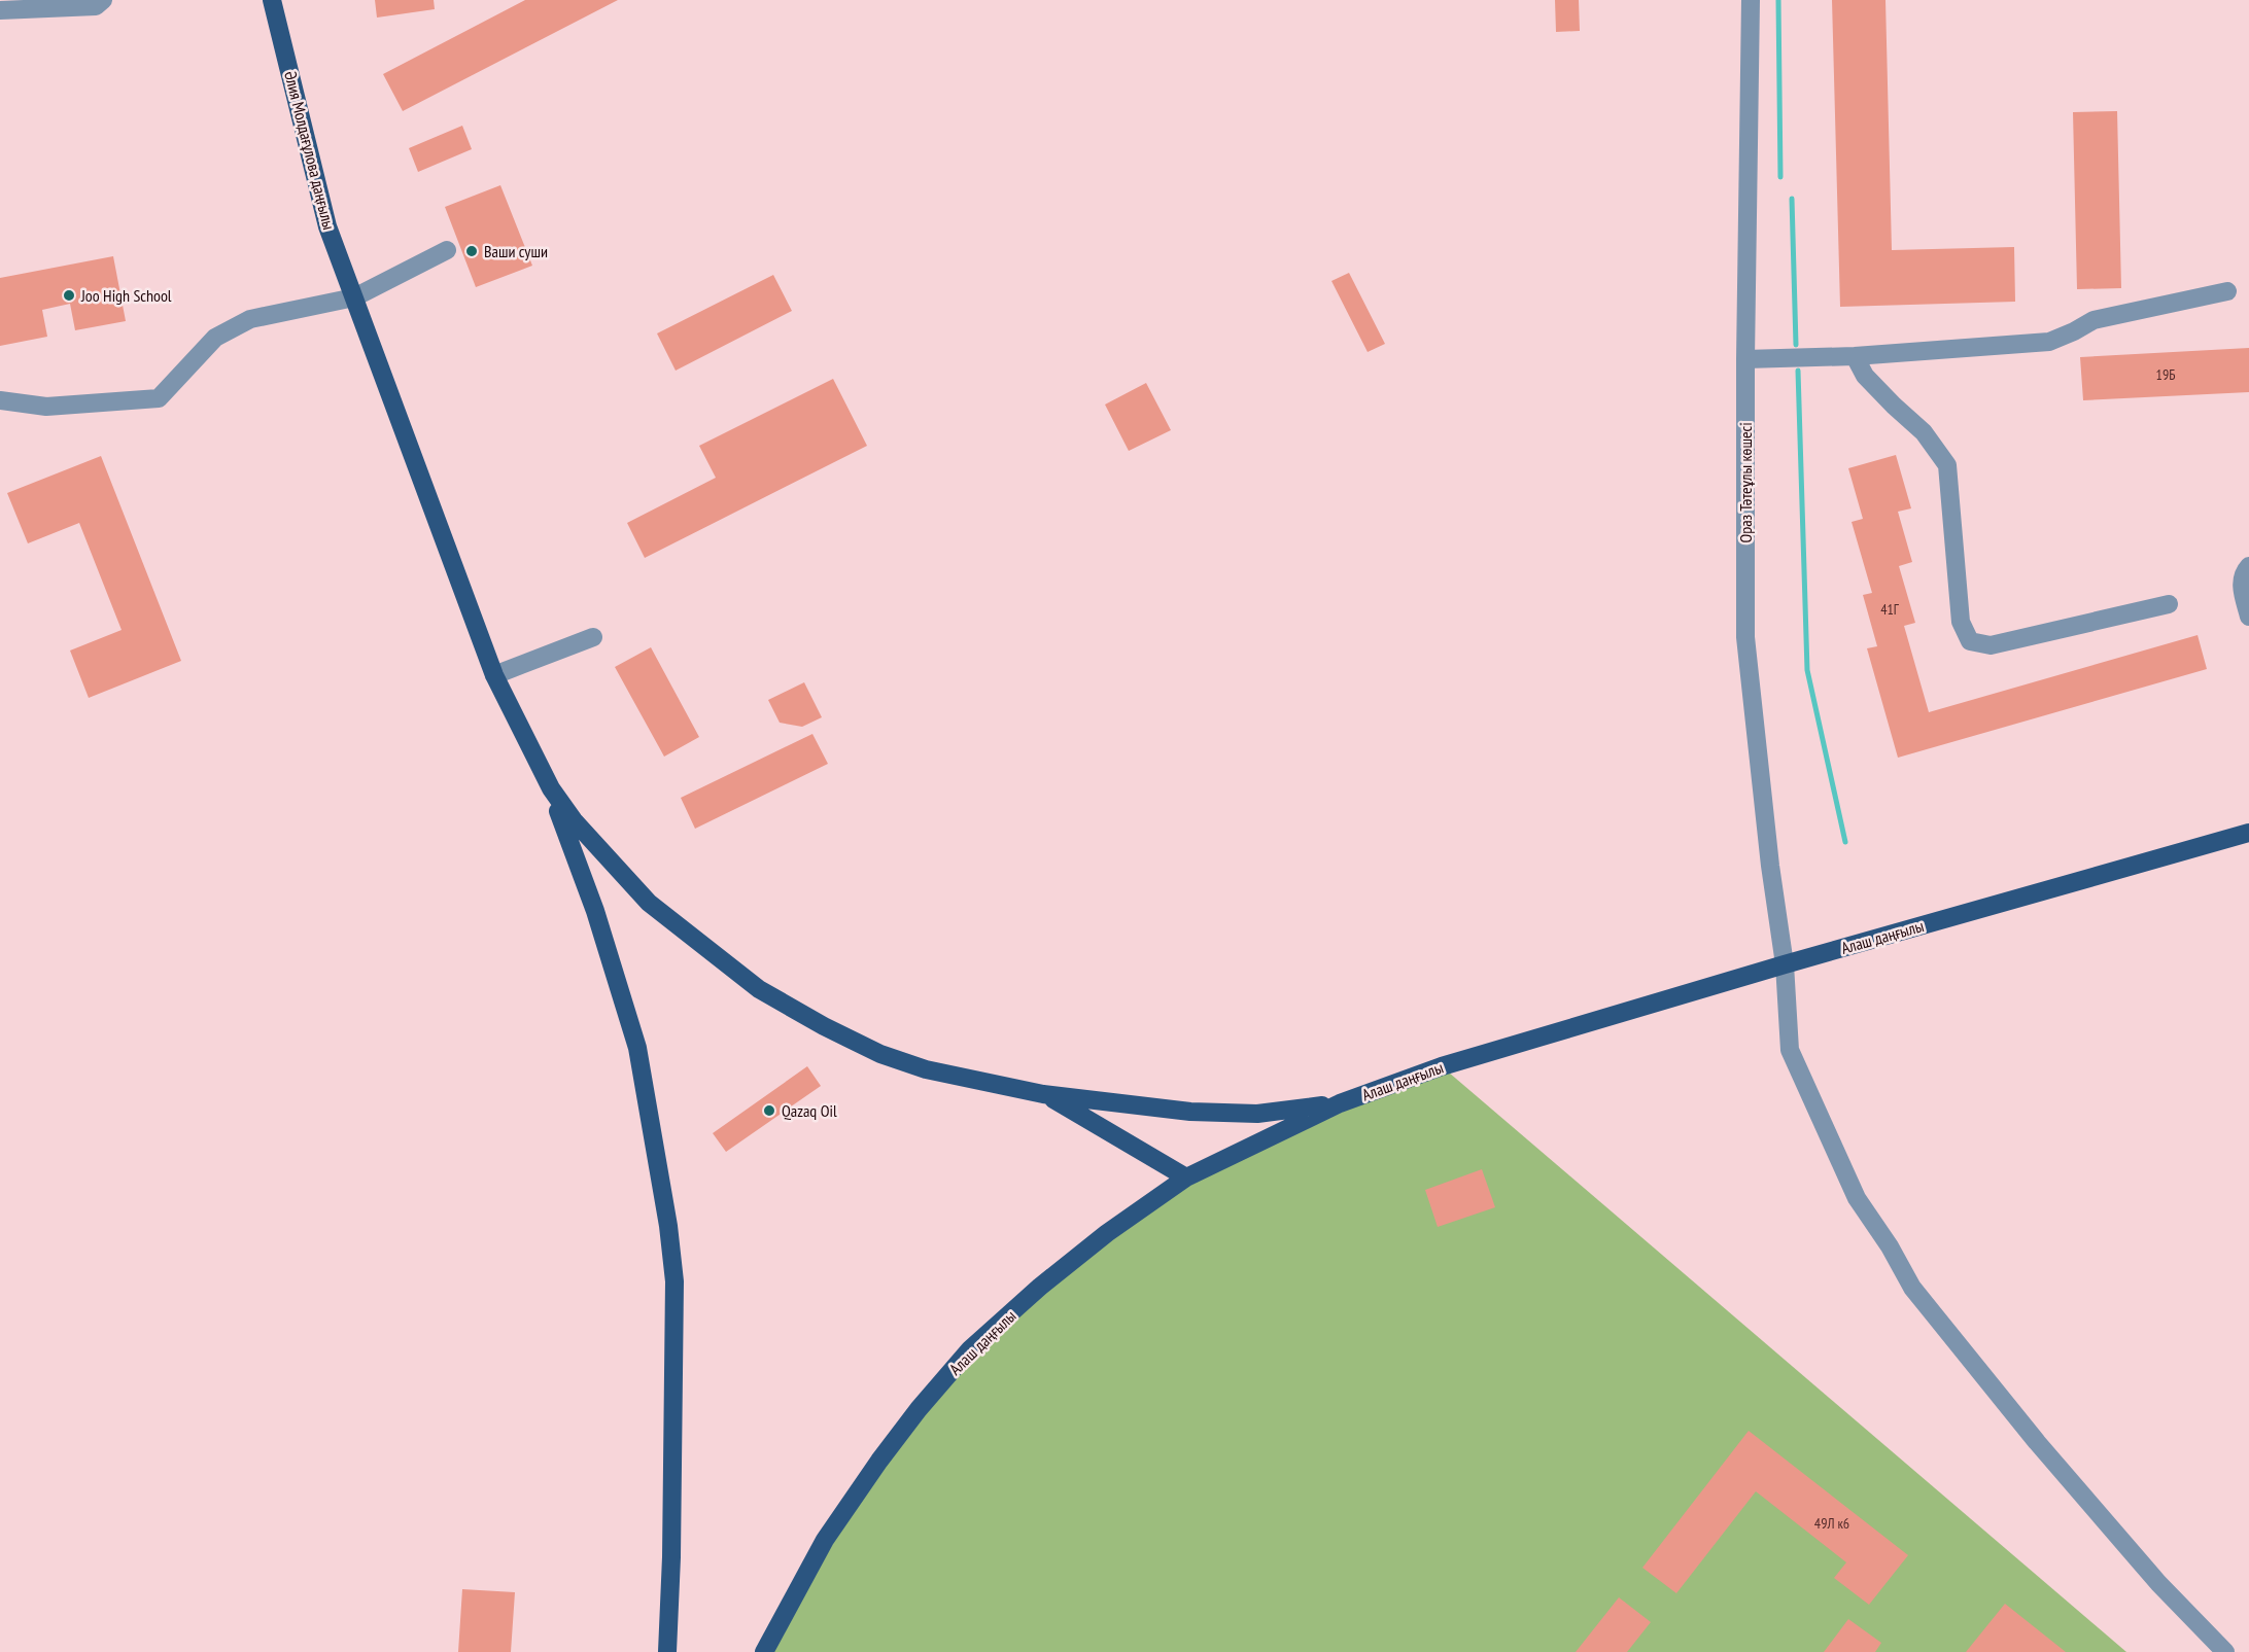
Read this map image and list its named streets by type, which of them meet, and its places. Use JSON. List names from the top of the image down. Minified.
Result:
{"streets":{"main road":["Әлия Молдағұлова даңғылы","Алаш даңғылы"],"street":["Ораз Тәтеұлы көшесі"]},"crossings":[["Ораз Тәтеұлы көшесі","Алаш даңғылы"]],"places":["Ваши суши","Joo High School","Qazaq Oil"],"house_numbers":["19Б","41Г","49Л к6"]}
